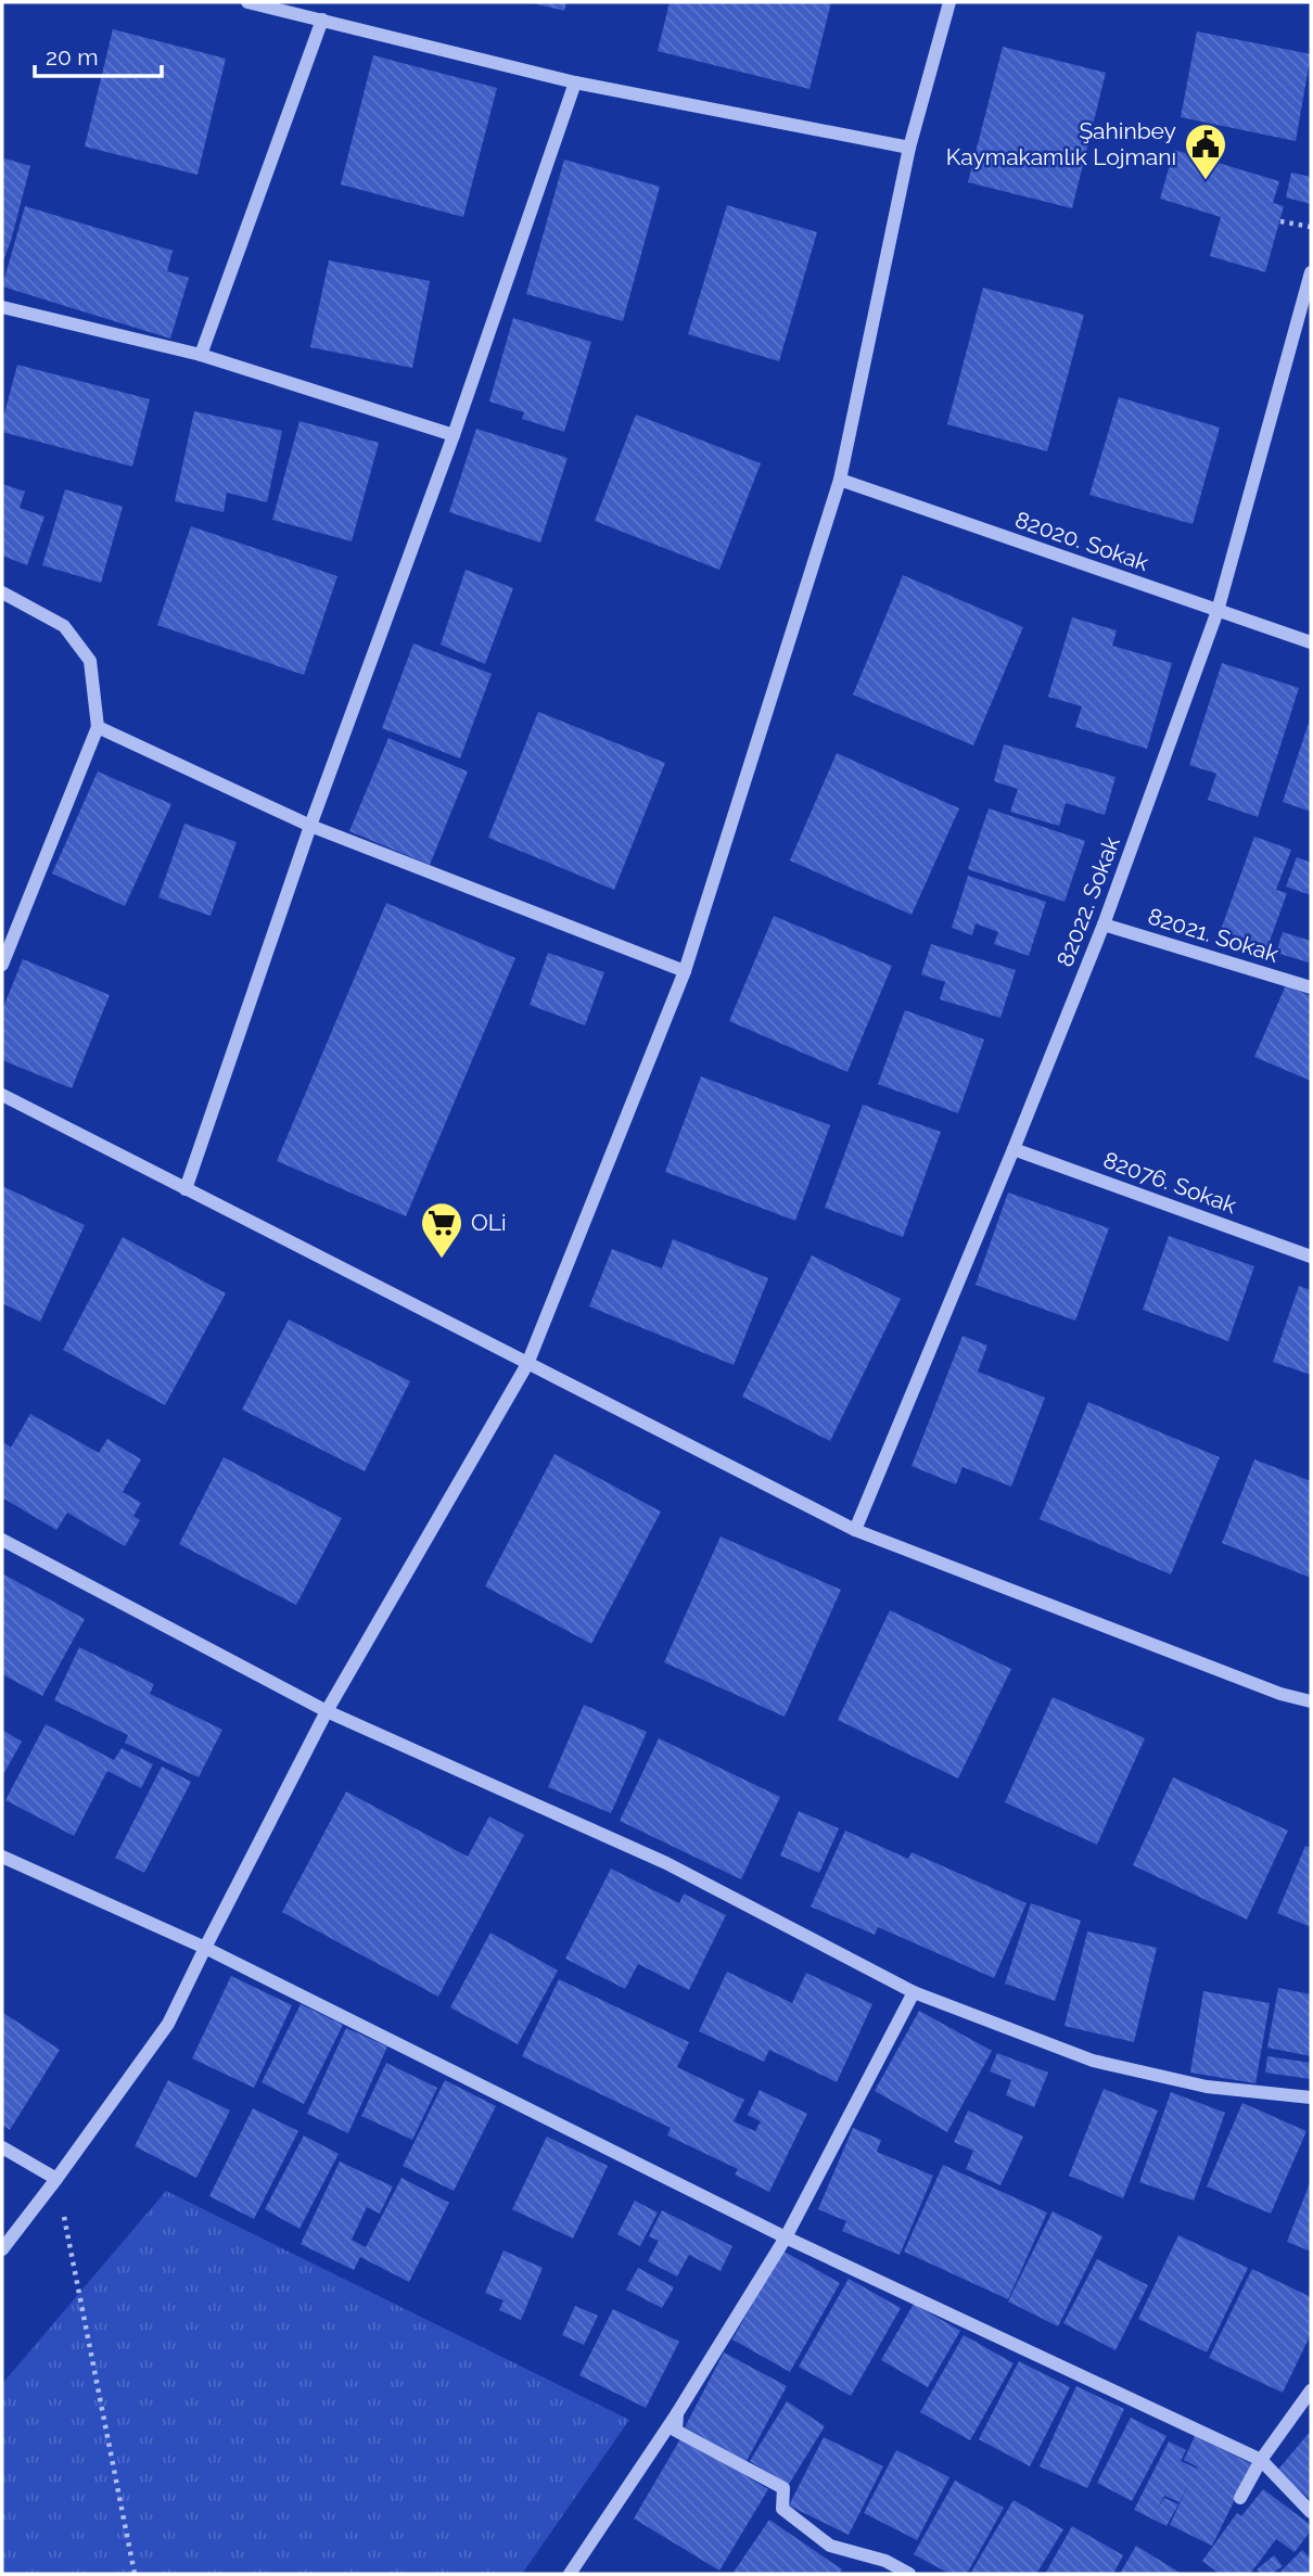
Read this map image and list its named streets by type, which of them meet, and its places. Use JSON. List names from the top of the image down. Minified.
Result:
{"streets":{"street":["82020. Sokak","82022. Sokak","82021. Sokak","82076. Sokak"]},"crossings":[["82020. Sokak","82022. Sokak"],["82022. Sokak","82021. Sokak"],["82022. Sokak","82076. Sokak"]],"places":{"public building":["Şahinbey Kaymakamlık Lojmanı"],"supermarket":["OLi"]},"scale_bar":"20 m"}
